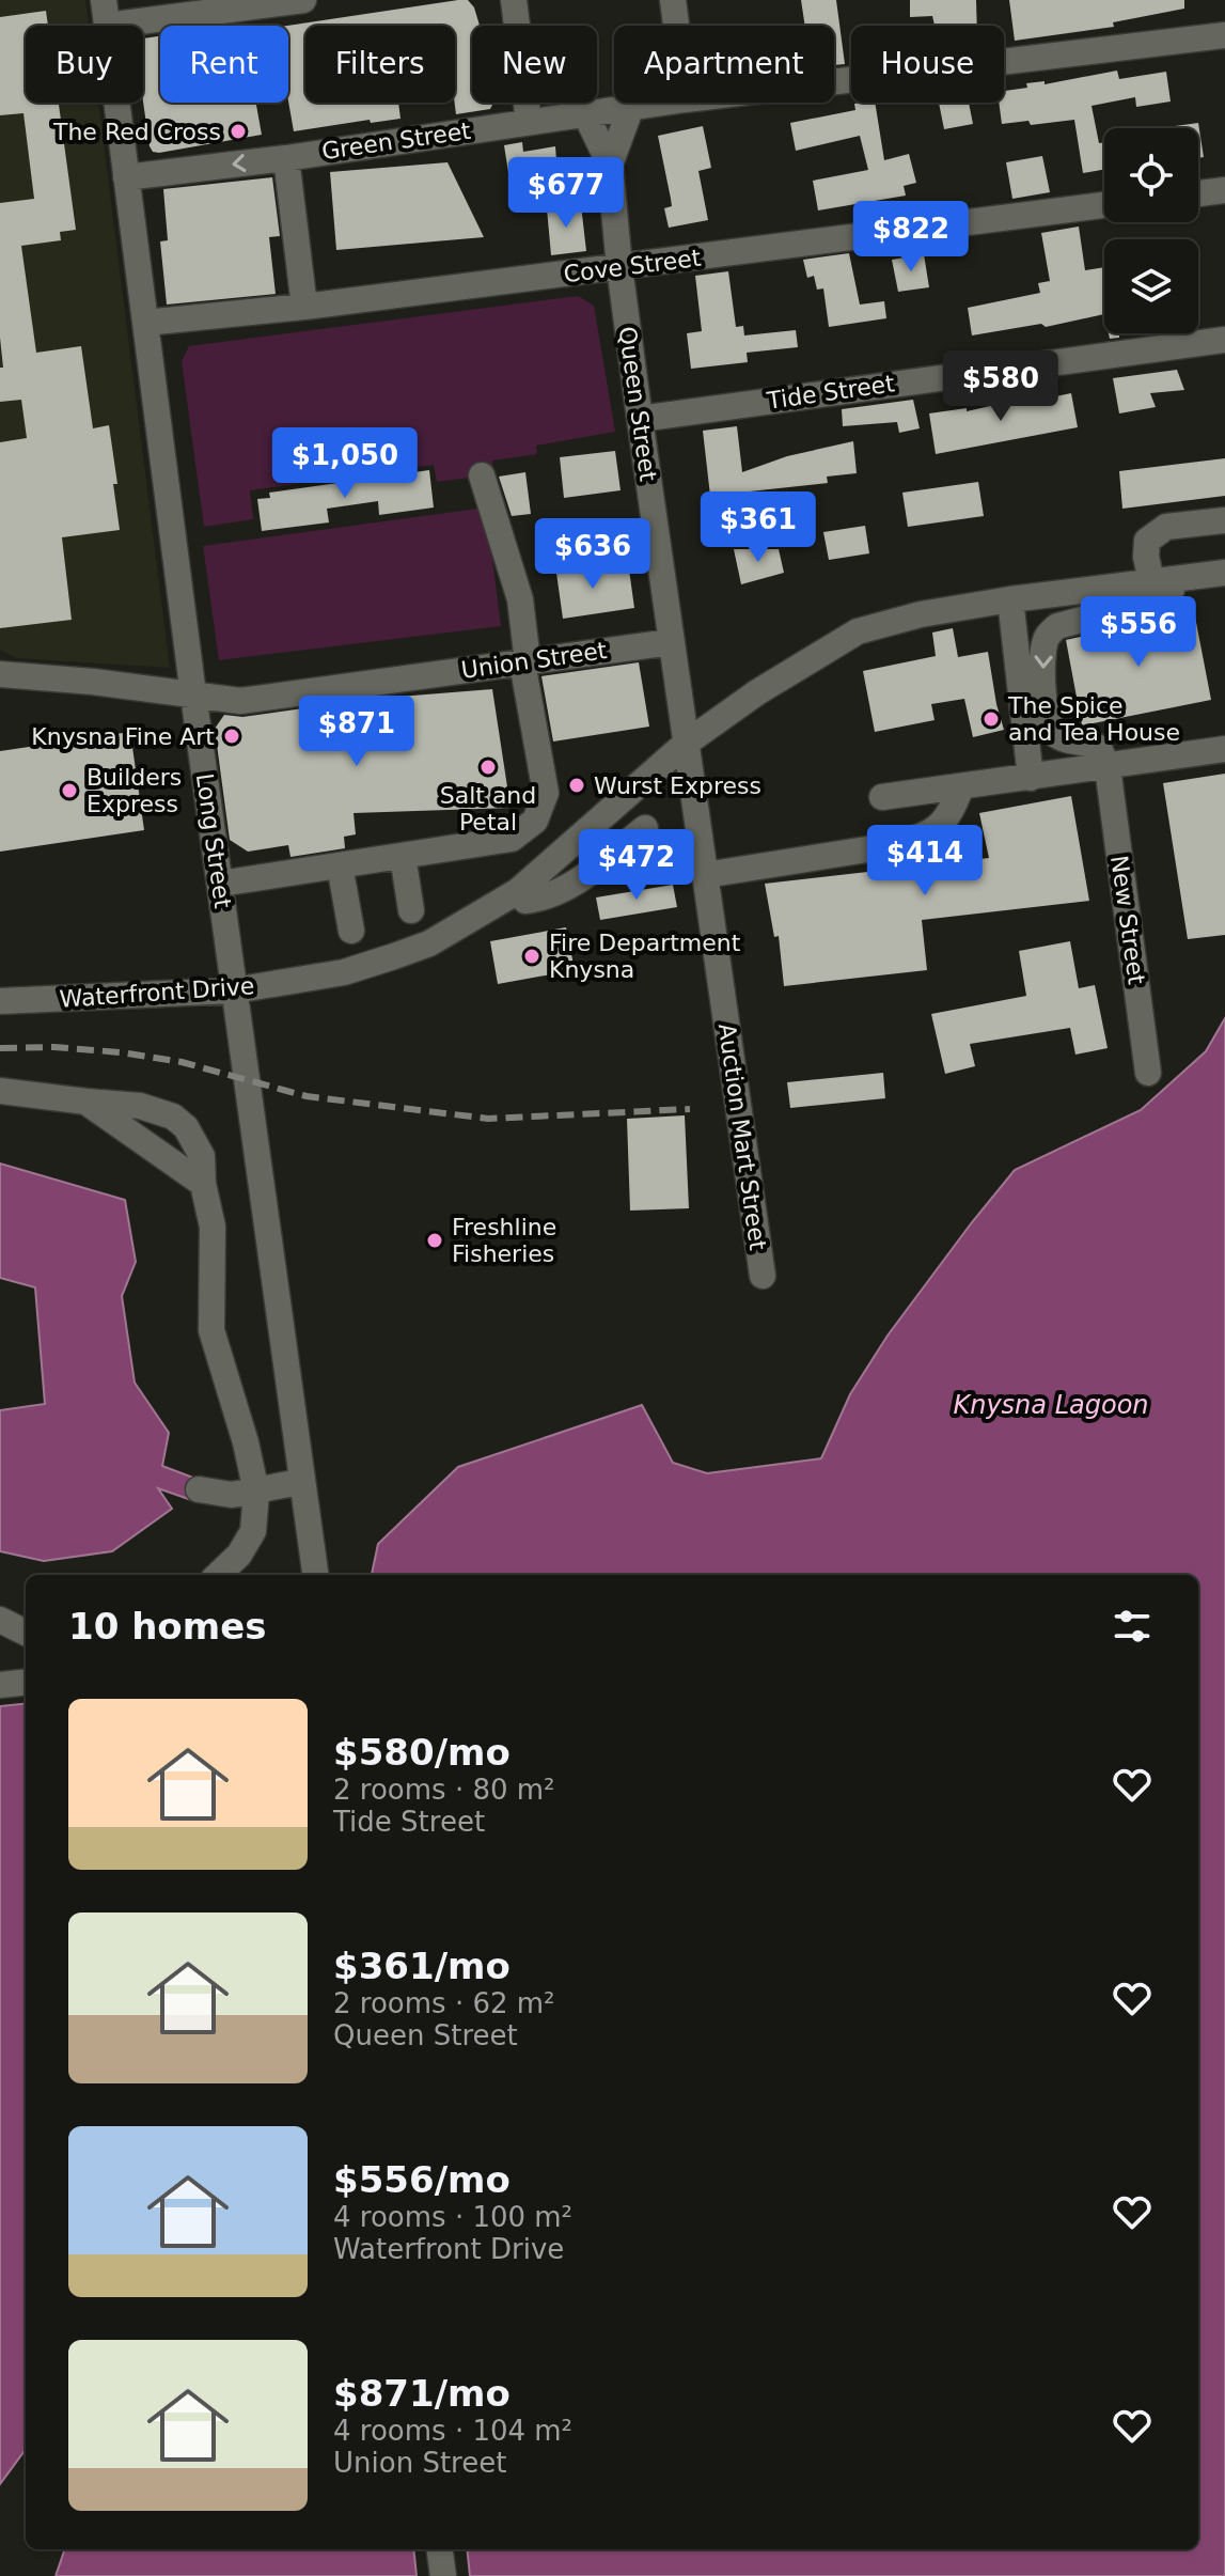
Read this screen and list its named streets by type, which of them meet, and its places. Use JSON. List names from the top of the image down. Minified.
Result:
{"streets":{"street":["Green Street","Cove Street","Tide Street","Queen Street","Union Street","Long Street","New Street","Waterfront Drive","Auction Mart Street"]},"crossings":[["Green Street","Queen Street"],["Green Street","Long Street"],["Cove Street","Queen Street"],["Cove Street","Long Street"],["Tide Street","Queen Street"],["Queen Street","Union Street"],["Queen Street","Waterfront Drive"],["Queen Street","Auction Mart Street"],["Union Street","Long Street"],["Long Street","Waterfront Drive"],["Waterfront Drive","Auction Mart Street"]],"water":["Knysna Lagoon"],"places":["The Red Cross","The Spice and Tea House","Knysna Fine Art","Salt and Petal","Wurst Express","Builders Express","Fire Department Knysna","Freshline Fisheries"],"page":{"chip":["Buy","Rent","Filters","New","Apartment","House"],"price":["$677","$822","$580","$1,050","$361","$636","$556","$871","$414","$472"],"heading":"10 homes","list":[{"name":"$580/mo","note":"2 rooms · 80 m² · Tide Street"},{"name":"$361/mo","note":"2 rooms · 62 m² · Queen Street"},{"name":"$556/mo","note":"4 rooms · 100 m² · Waterfront Drive"},{"name":"$871/mo","note":"4 rooms · 104 m² · Union Street"}]}}
